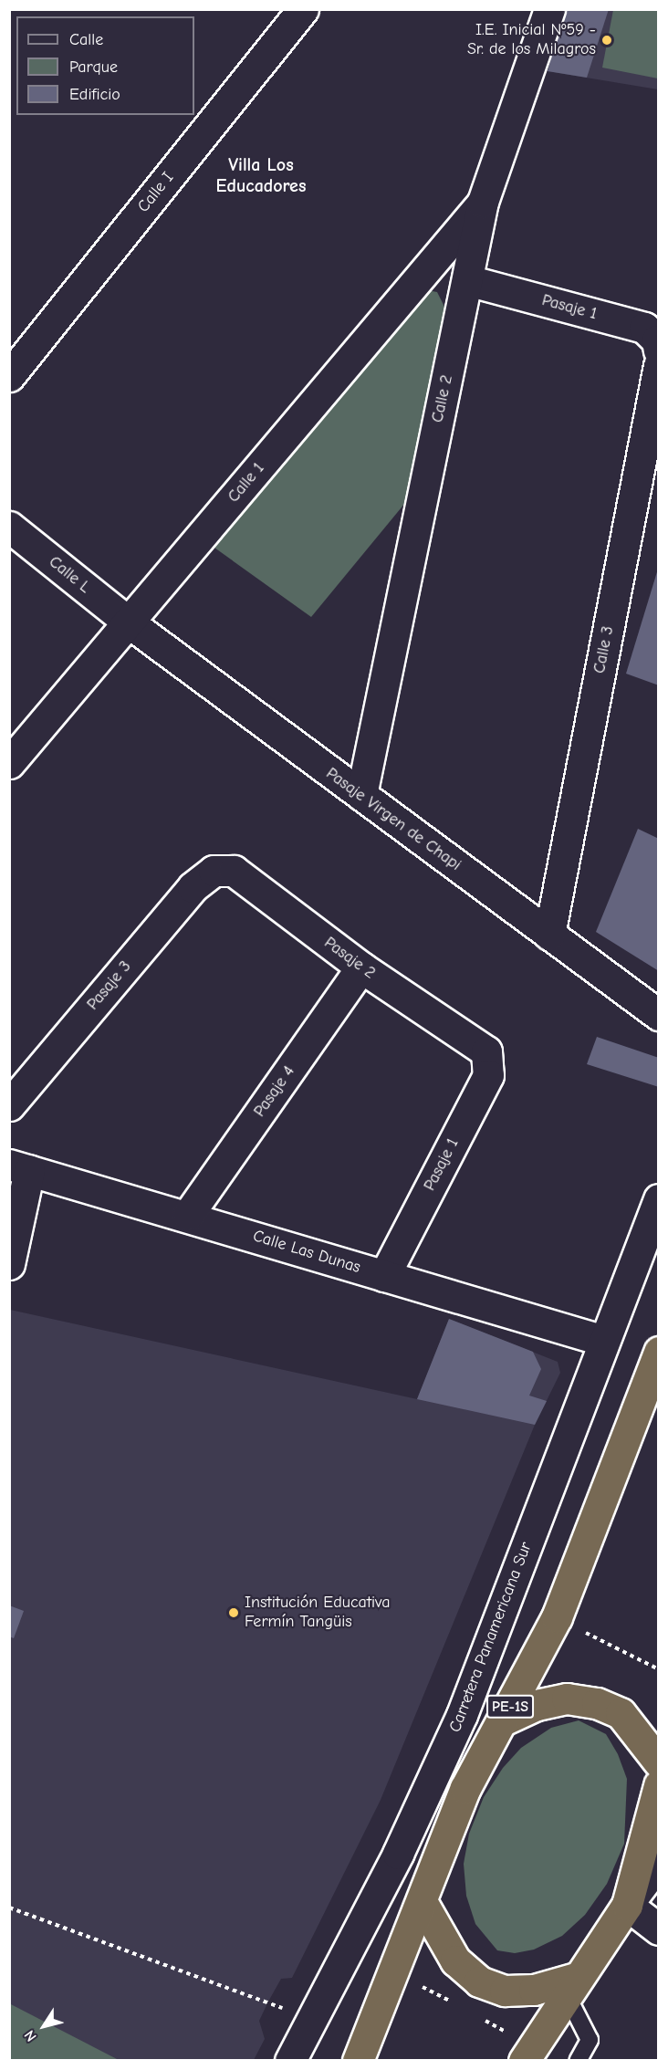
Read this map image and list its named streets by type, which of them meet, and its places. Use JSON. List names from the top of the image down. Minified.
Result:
{"streets":{"highway":["PE-1S"],"street":["Calle I","Pasaje 1","Calle 2","Calle 1","Calle L","Calle 3","Pasaje Virgen de Chapi","Pasaje 2","Pasaje 3","Pasaje 4","Calle Las Dunas","Carretera Panamericana Sur"]},"crossings":[["Pasaje 1","Calle 2"],["Pasaje 1","Pasaje 2"],["Pasaje 1","Calle Las Dunas"],["Calle 2","Calle 1"],["Calle 2","Pasaje Virgen de Chapi"],["Calle 1","Calle L"],["Calle 1","Pasaje Virgen de Chapi"],["Calle L","Pasaje Virgen de Chapi"],["Calle 3","Pasaje Virgen de Chapi"],["Pasaje 2","Pasaje 3"],["Pasaje 2","Pasaje 4"],["Pasaje 4","Calle Las Dunas"],["Calle Las Dunas","Carretera Panamericana Sur"]],"districts":["Villa Los Educadores"],"places":["I.E. Inicial Nº59 - Sr. de los Milagros","Institución Educativa Fermín Tangüis"],"legend":["Calle","Parque","Edificio"],"north":"bottom left"}
